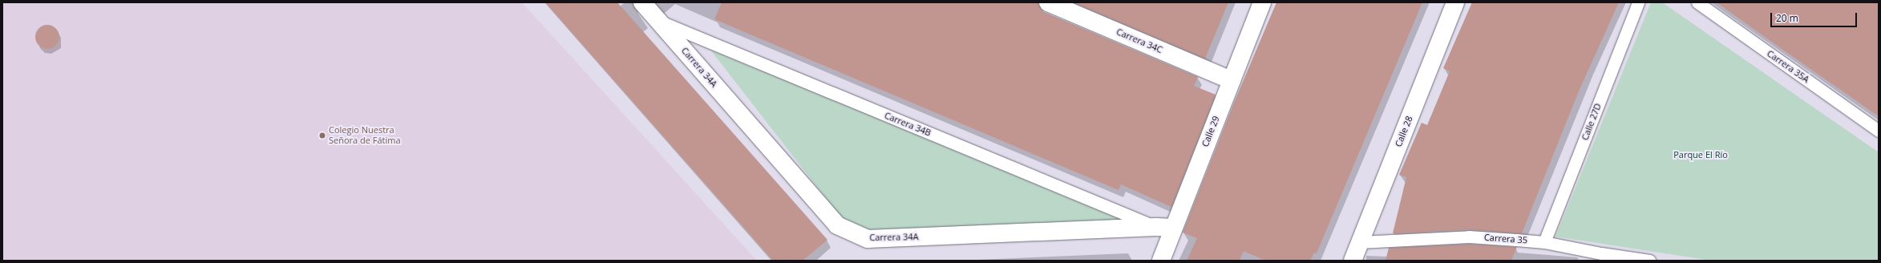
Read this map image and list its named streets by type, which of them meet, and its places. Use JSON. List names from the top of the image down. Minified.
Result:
{"streets":{"street":["Carrera 34C","Carrera 34A","Calle 29","Calle 28"],"lane":["Carrera 35A","Calle 27D","Carrera 34B","Carrera 35"]},"crossings":[["Carrera 34C","Calle 29"],["Carrera 34A","Carrera 34B"],["Carrera 34A","Calle 29"],["Calle 27D","Carrera 35"],["Carrera 34B","Calle 29"],["Calle 28","Carrera 35"]],"parks":["Parque El Río"],"places":["Colegio Nuestra Señora de Fátima"],"scale_bar":"20 m"}
